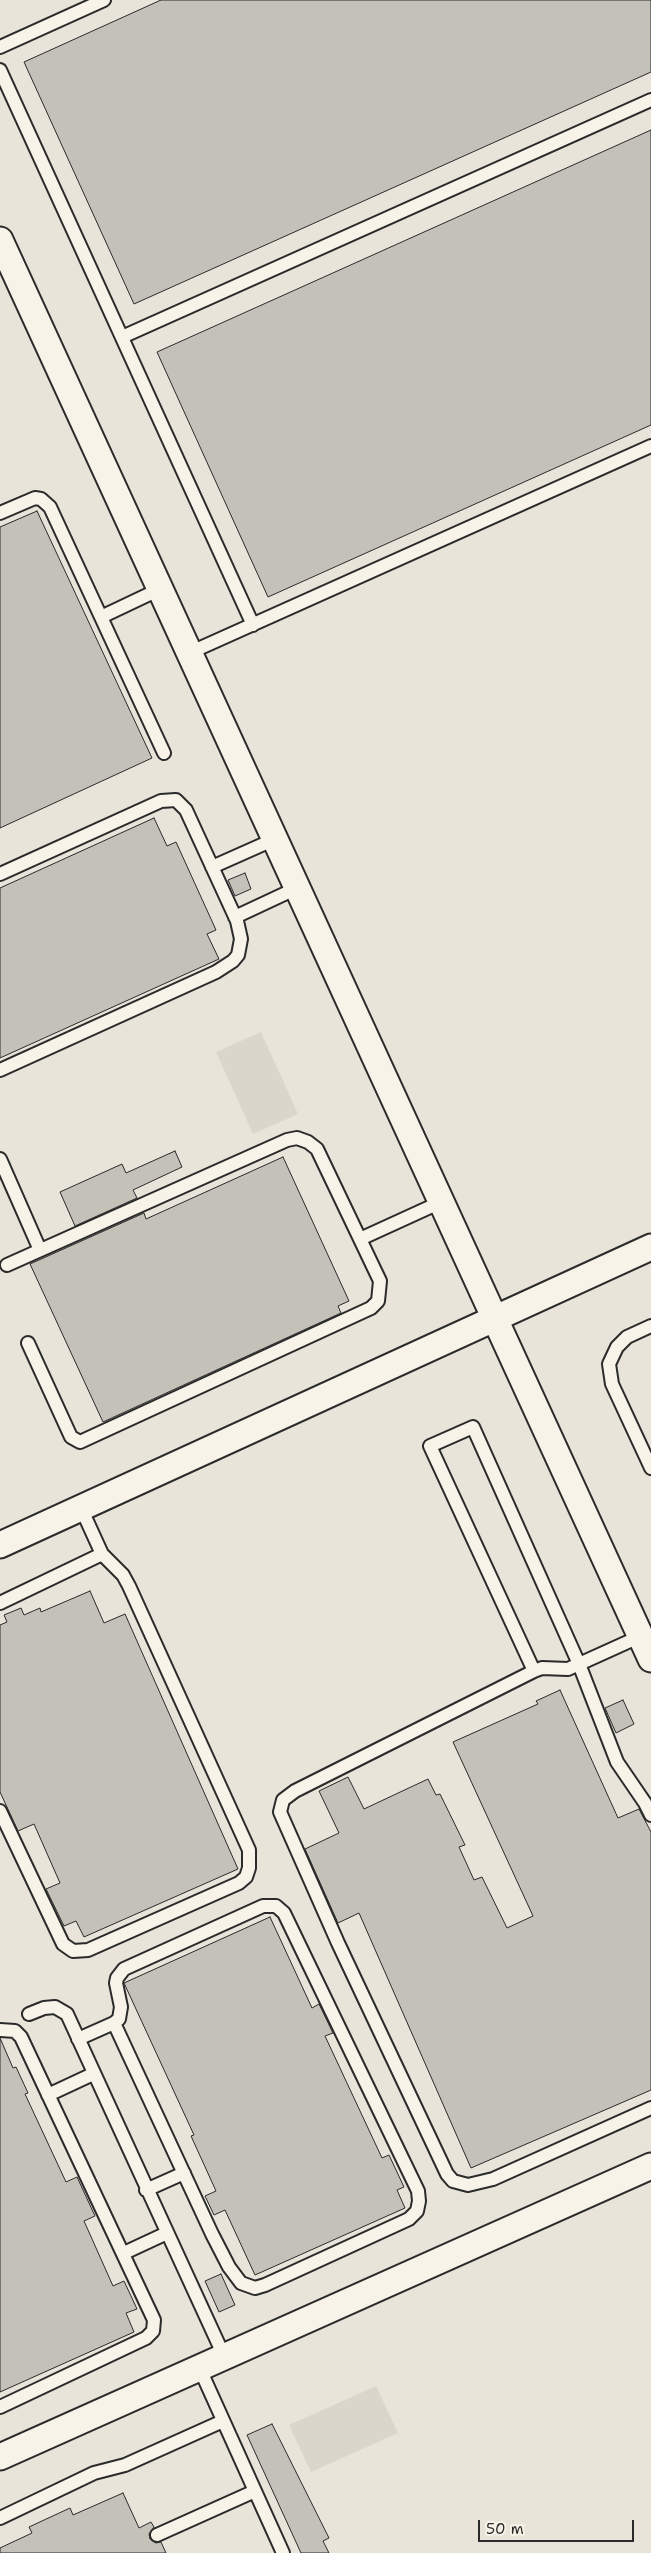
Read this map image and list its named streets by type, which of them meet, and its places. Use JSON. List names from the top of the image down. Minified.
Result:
{"scale_bar":"50 m"}
